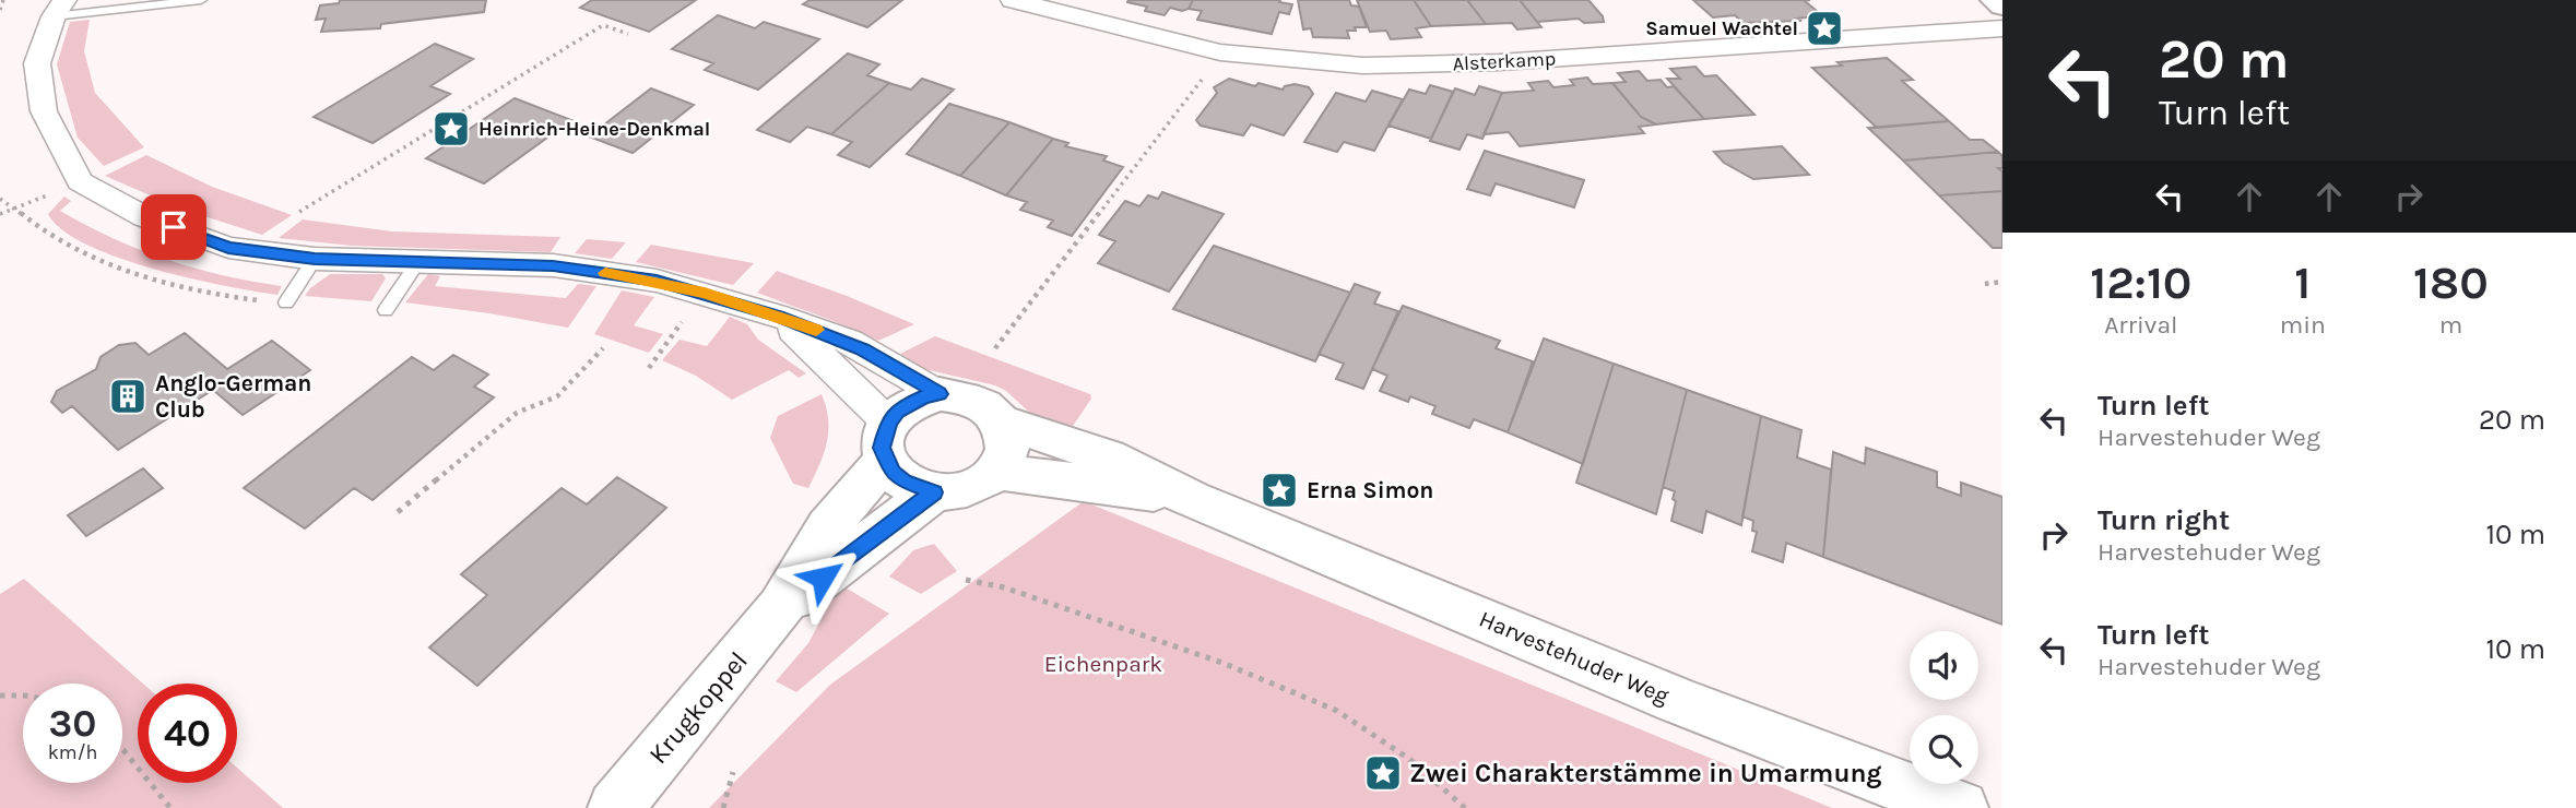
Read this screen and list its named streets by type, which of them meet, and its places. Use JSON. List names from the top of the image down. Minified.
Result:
{"streets":{"street":["Alsterkamp","Harvestehuder Weg","Krugkoppel"]},"crossings":[["Harvestehuder Weg","Krugkoppel"]],"parks":["Eichenpark"],"places":{"place":["Samuel Wachtel","Heinrich-Heine-Denkmal","Erna Simon","Zwei Charakterstämme in Umarmung"],"building":["Anglo-German Club"]},"page":{"turn":["20 m","Turn left"],"eta":["12:10","Arrival","1","min","180","m"],"list":[{"name":"Turn left","note":"Harvestehuder Weg","value":"20 m"},{"name":"Turn right","note":"Harvestehuder Weg","value":"10 m"},{"name":"Turn left","note":"Harvestehuder Weg","value":"10 m"}],"speed":"30 km/h","limit":"40"}}
